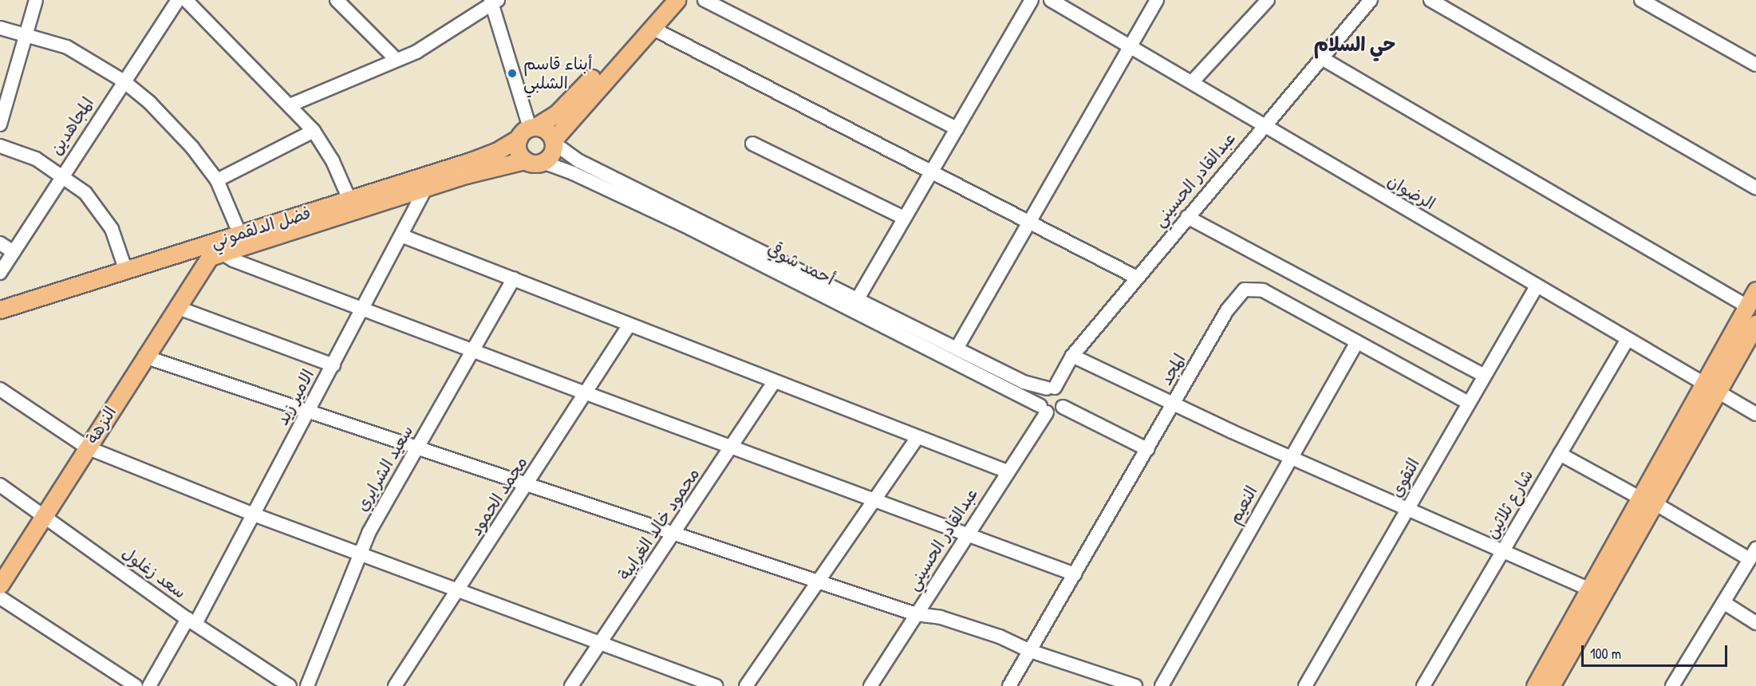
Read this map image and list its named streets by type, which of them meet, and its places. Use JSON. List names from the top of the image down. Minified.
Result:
{"streets":{"main road":["فضل الدلقموني","النزهة"],"street":["المجاهدين","عبدالقادر الحسيني","الرضوان","أحمد شوقي","المجد","الامير زيد","سعيد الشرايري","التقوى","محمد الحمود","شارع ثلاثين","النعيم","محمود خالد الغرايبة","سعد زغلول"]},"crossings":[["عبدالقادر الحسيني","الرضوان"],["عبدالقادر الحسيني","أحمد شوقي"],["الرضوان","التقوى"],["الرضوان","شارع ثلاثين"],["فضل الدلقموني","أحمد شوقي"],["المجد","التقوى"],["المجد","النعيم"],["الامير زيد","سعد زغلول"],["النزهة","سعد زغلول"]],"districts":["حي السلام"],"places":["أبناء قاسم الشلبي"],"scale_bar":"100 m"}
